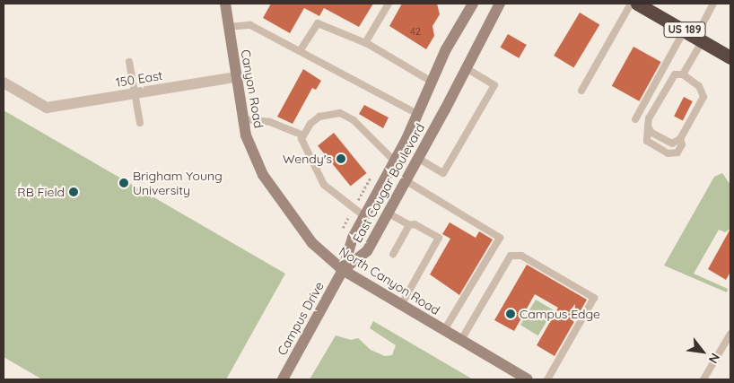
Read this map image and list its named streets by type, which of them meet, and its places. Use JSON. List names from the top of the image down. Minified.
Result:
{"streets":{"highway":["US 189"],"main road":["Canyon Road","East Cougar Boulevard","North Canyon Road","Campus Drive"],"street":["150 East"]},"crossings":[["150 East","Canyon Road"],["Canyon Road","North Canyon Road"],["East Cougar Boulevard","North Canyon Road"],["East Cougar Boulevard","Campus Drive"],["North Canyon Road","Campus Drive"]],"places":["Wendy's","Brigham Young University","RB Field","Campus Edge"],"house_numbers":["42"],"north":"bottom right"}
